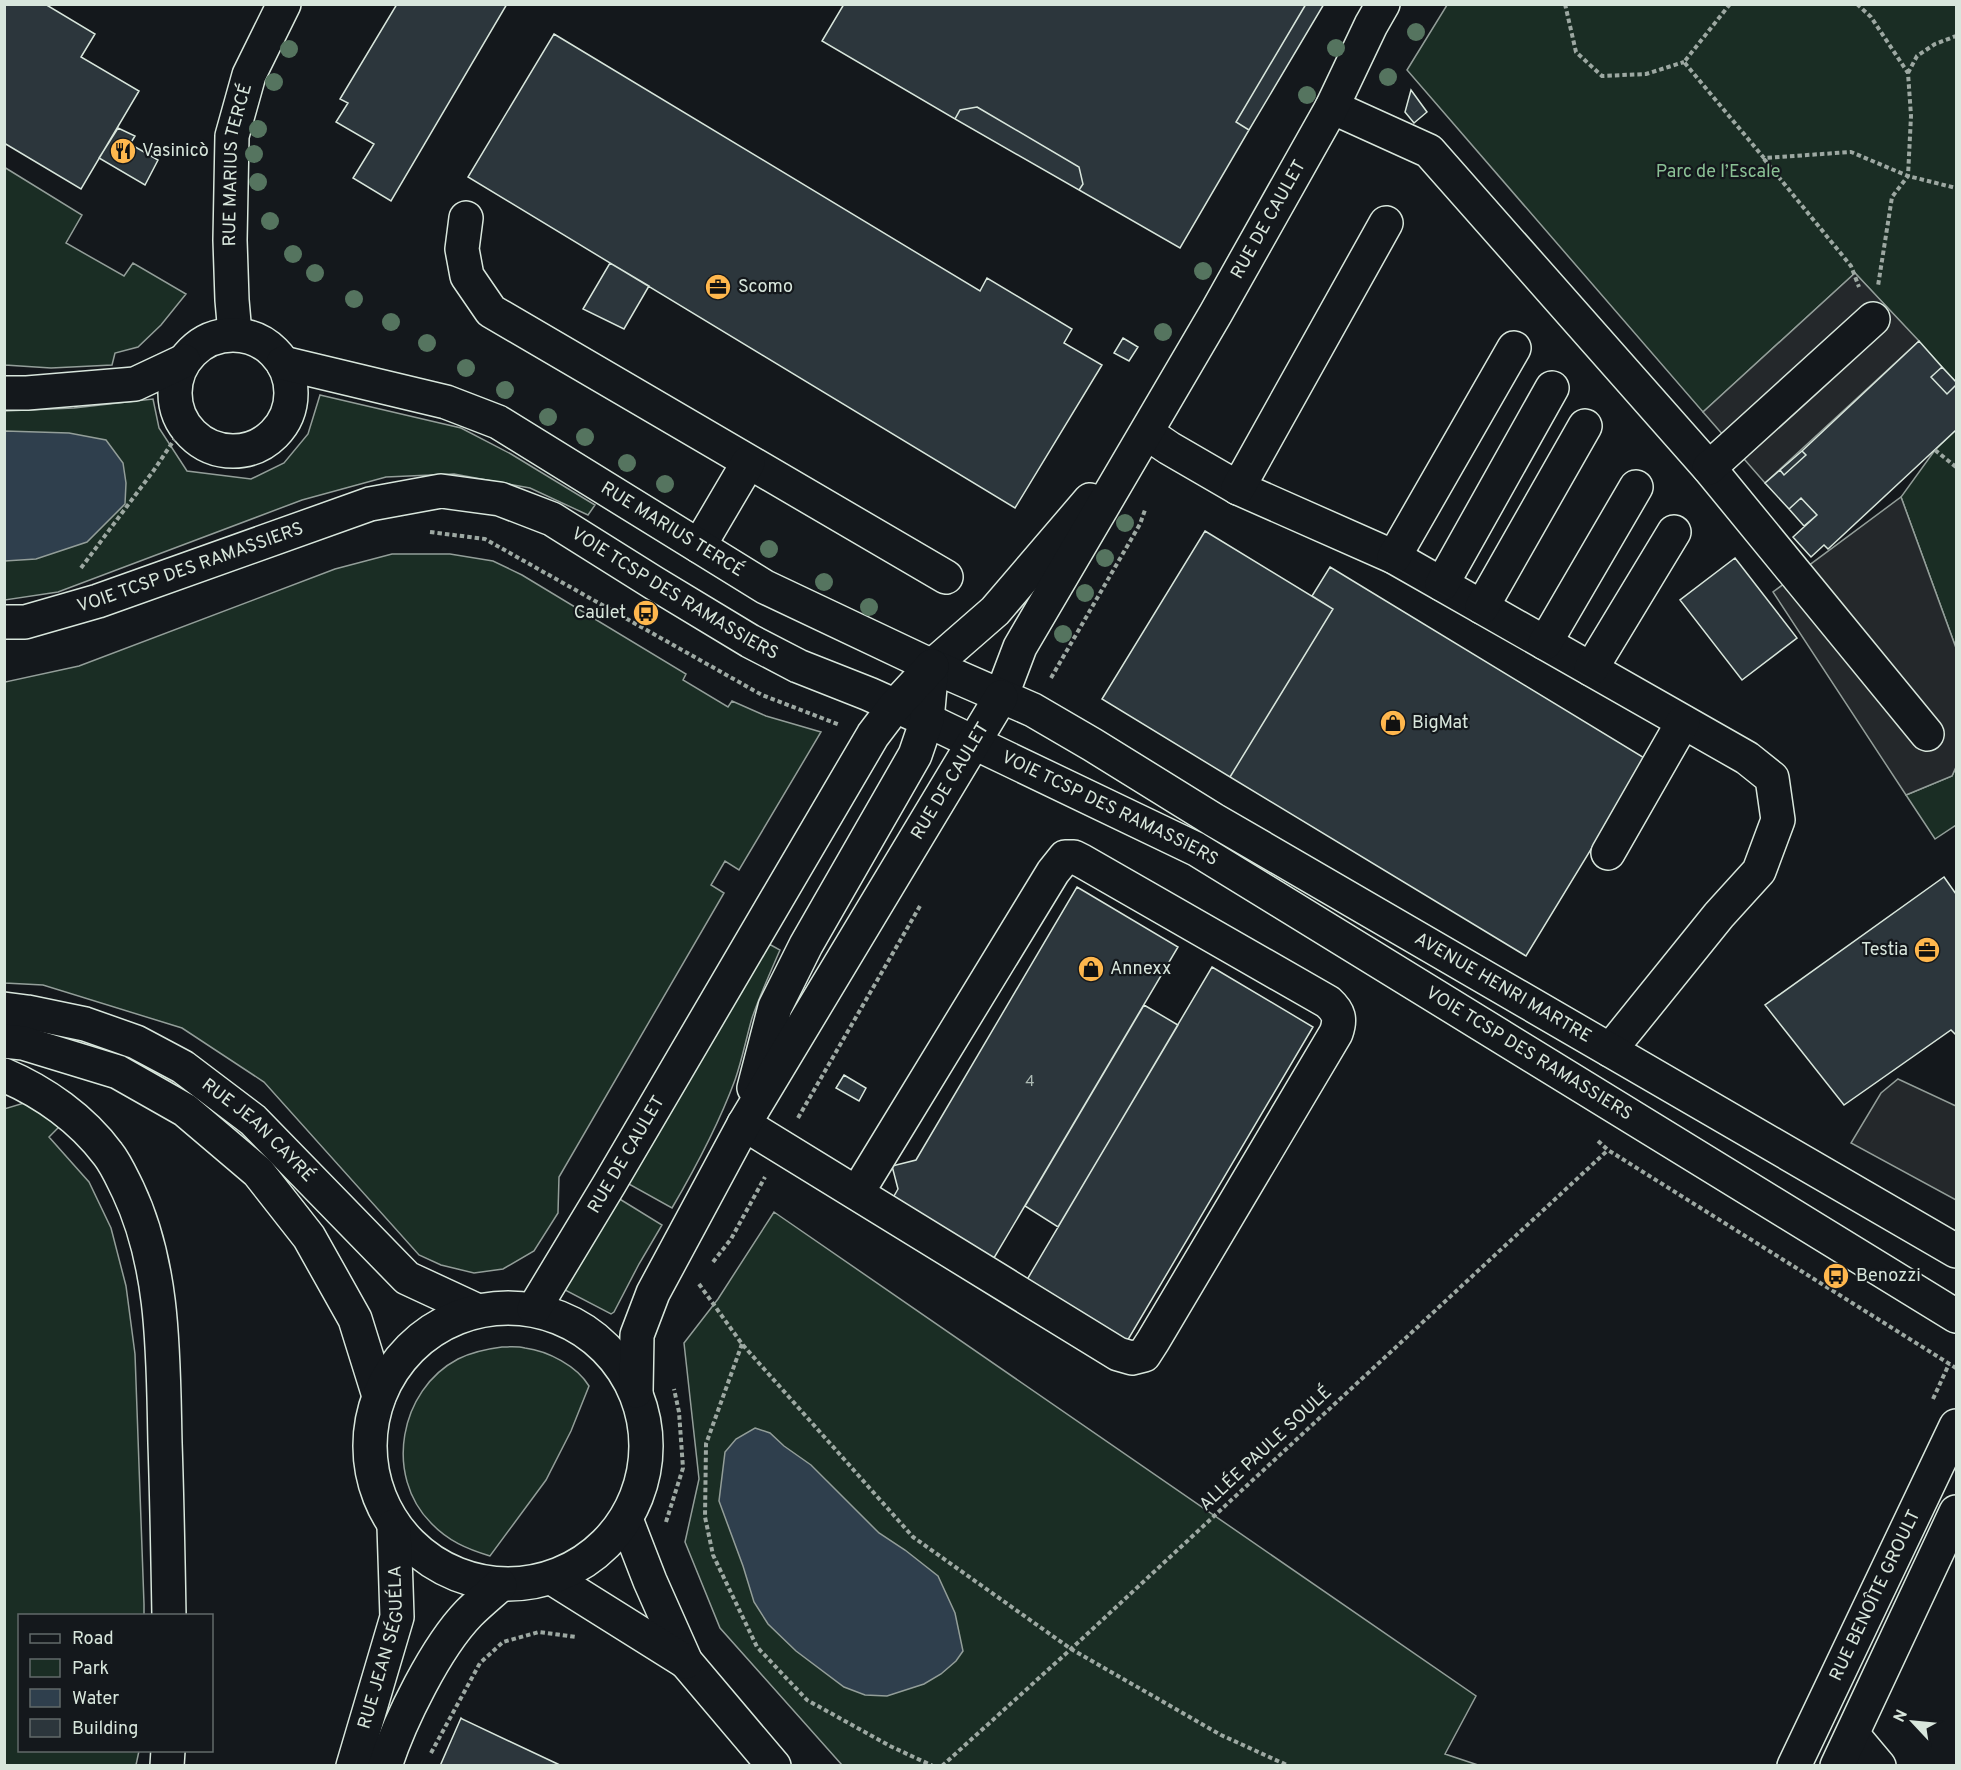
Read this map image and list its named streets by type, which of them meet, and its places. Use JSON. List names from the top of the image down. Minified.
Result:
{"streets":{"main road":["RUE MARIUS TERCÉ","RUE DE CAULET","VOIE TCSP DES RAMASSIERS","AVENUE HENRI MARTRE","RUE JEAN CAYRÉ","RUE BENOÎTE GROULT","RUE JEAN SÉGUÉLA"],"path":["ALLÉE PAULE SOULÉ"]},"crossings":[["RUE MARIUS TERCÉ","RUE DE CAULET"],["RUE MARIUS TERCÉ","AVENUE HENRI MARTRE"],["RUE DE CAULET","VOIE TCSP DES RAMASSIERS"]],"parks":["Parc de l’Escale"],"places":{"restaurant":["Vasinicò"],"office":["Scomo","Testia"],"bus stop":["Caulet","Benozzi"],"shop":["BigMat","Annexx"]},"house_numbers":["4"],"legend":["Road","Park","Water","Building"],"north":"top left"}
